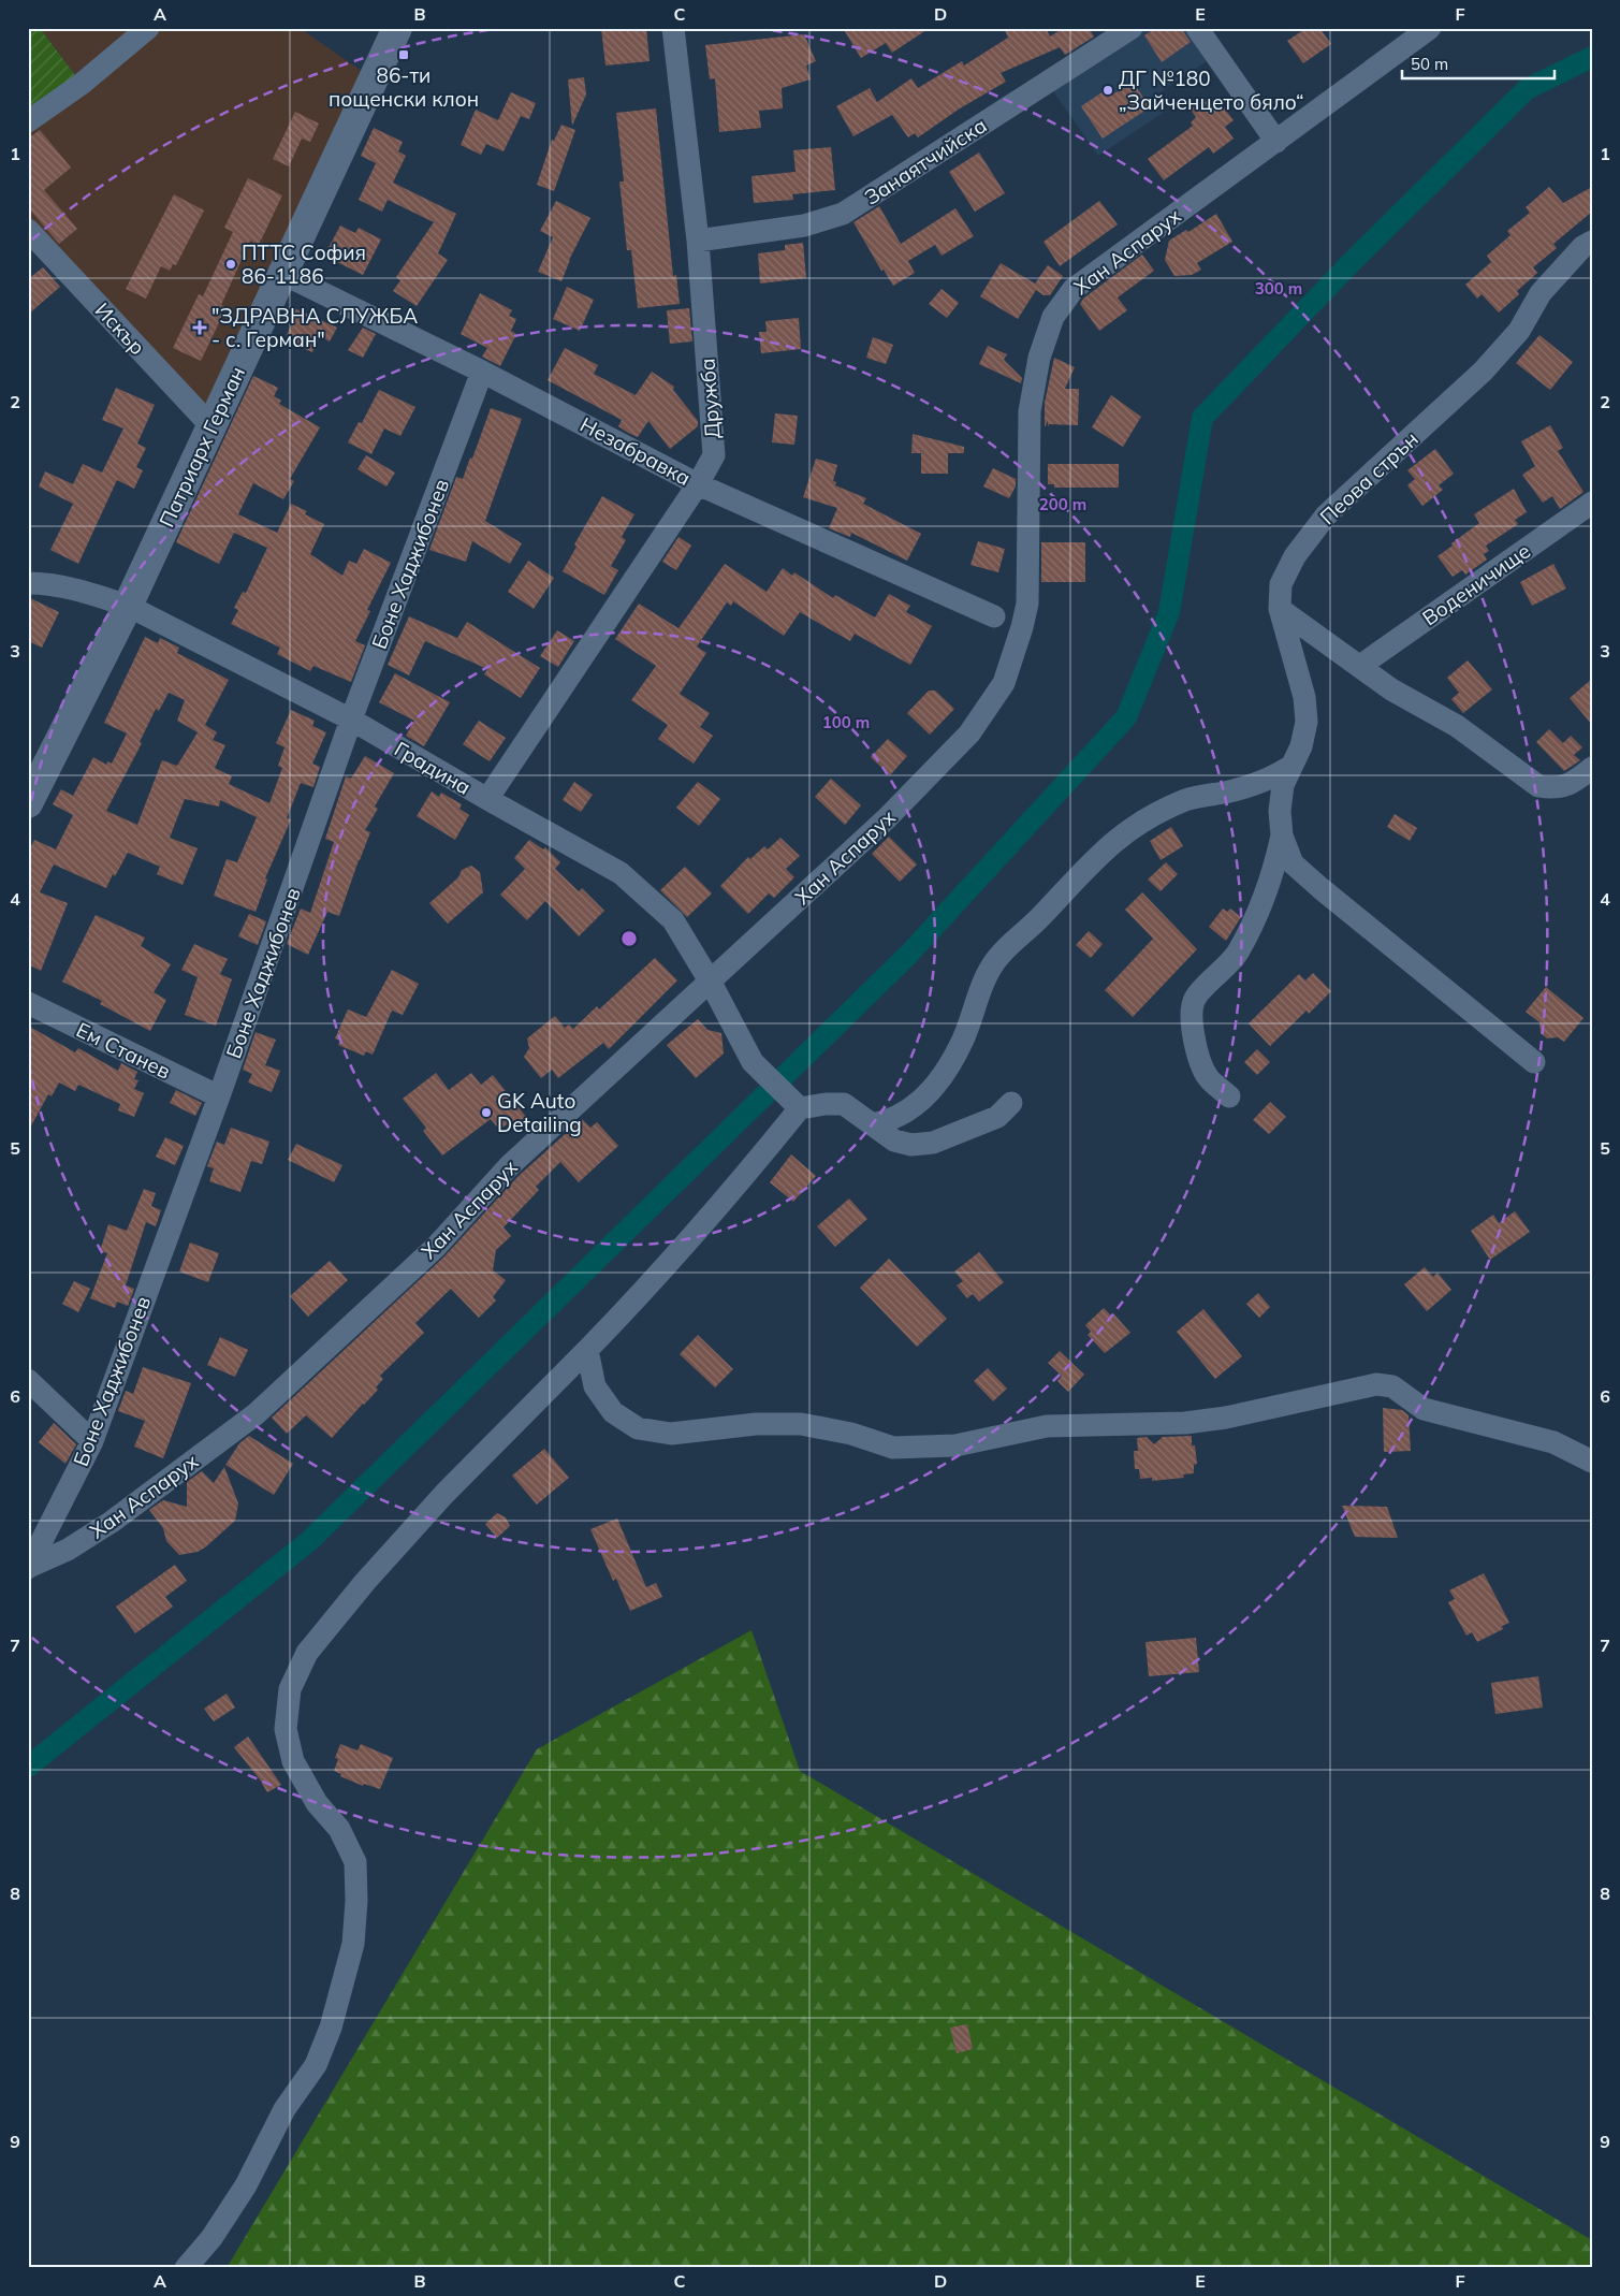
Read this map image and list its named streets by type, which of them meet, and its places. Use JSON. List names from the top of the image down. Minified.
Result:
{"streets":{"street":["Занаятчийска","Хан Аспарух","Искър","Дружба","Патриарх Герман","Незабравка","Пеова стрън","Боне Хаджибонев","Воденичище","Градина","Ем Станев"]},"crossings":[["Занаятчийска","Дружба"],["Хан Аспарух","Боне Хаджибонев"],["Хан Аспарух","Градина"],["Искър","Патриарх Герман"],["Дружба","Незабравка"],["Дружба","Градина"],["Патриарх Герман","Незабравка"],["Патриарх Герман","Градина"],["Незабравка","Боне Хаджибонев"],["Боне Хаджибонев","Градина"],["Боне Хаджибонев","Ем Станев"]],"places":{"transit":["86-ти пощенски клон"],"other":["ДГ №180 „Зайченцето бяло“","ПТТС София 86-1186","GK Auto Detailing"],"health":["\"ЗДРАВНА СЛУЖБА - с. Герман\""]},"scale_bar":"50 m","grid":{"columns":["A","B","C","D","E","F"],"rows":["1","2","3","4","5","6","7","8","9"]},"rings":["300 m","200 m","100 m"]}
